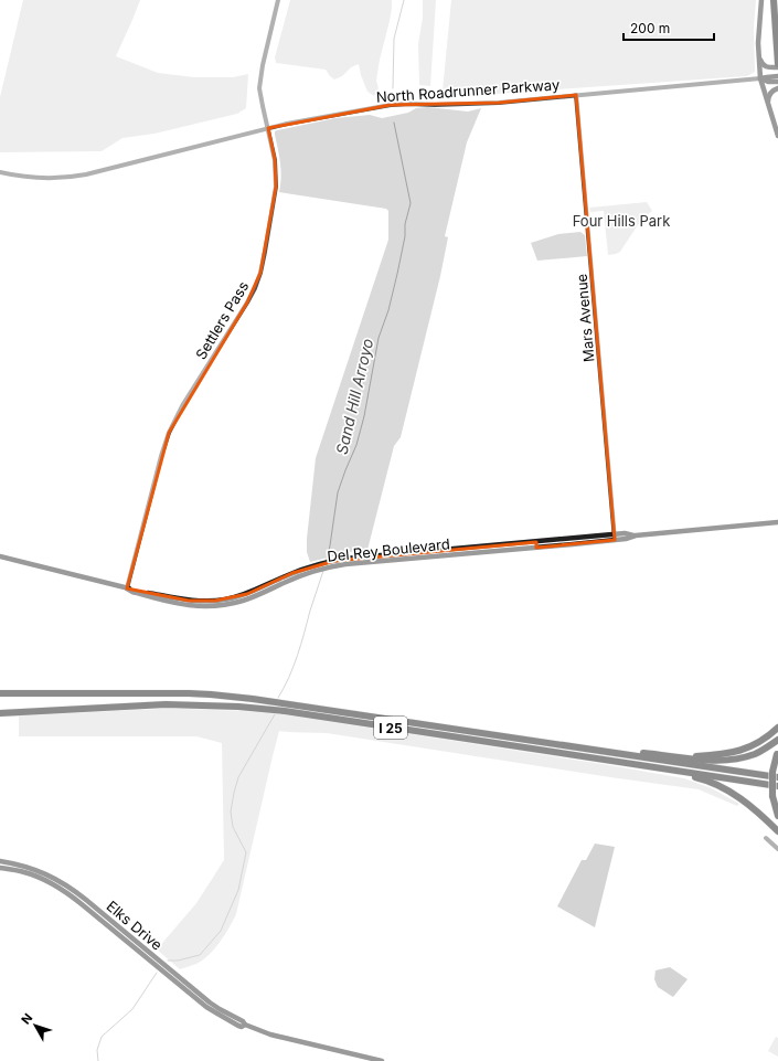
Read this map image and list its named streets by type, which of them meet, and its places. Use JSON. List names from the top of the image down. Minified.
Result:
{"streets":{"highway":["I 25"],"main road":["North Roadrunner Parkway","Del Rey Boulevard","Elks Drive"],"street":["Mars Avenue","Settlers Pass"]},"crossings":[["North Roadrunner Parkway","Mars Avenue"],["North Roadrunner Parkway","Settlers Pass"],["Mars Avenue","Del Rey Boulevard"],["Settlers Pass","Del Rey Boulevard"]],"water":["Sand Hill Arroyo"],"parks":["Four Hills Park"],"scale_bar":"200 m","north":"top left"}
